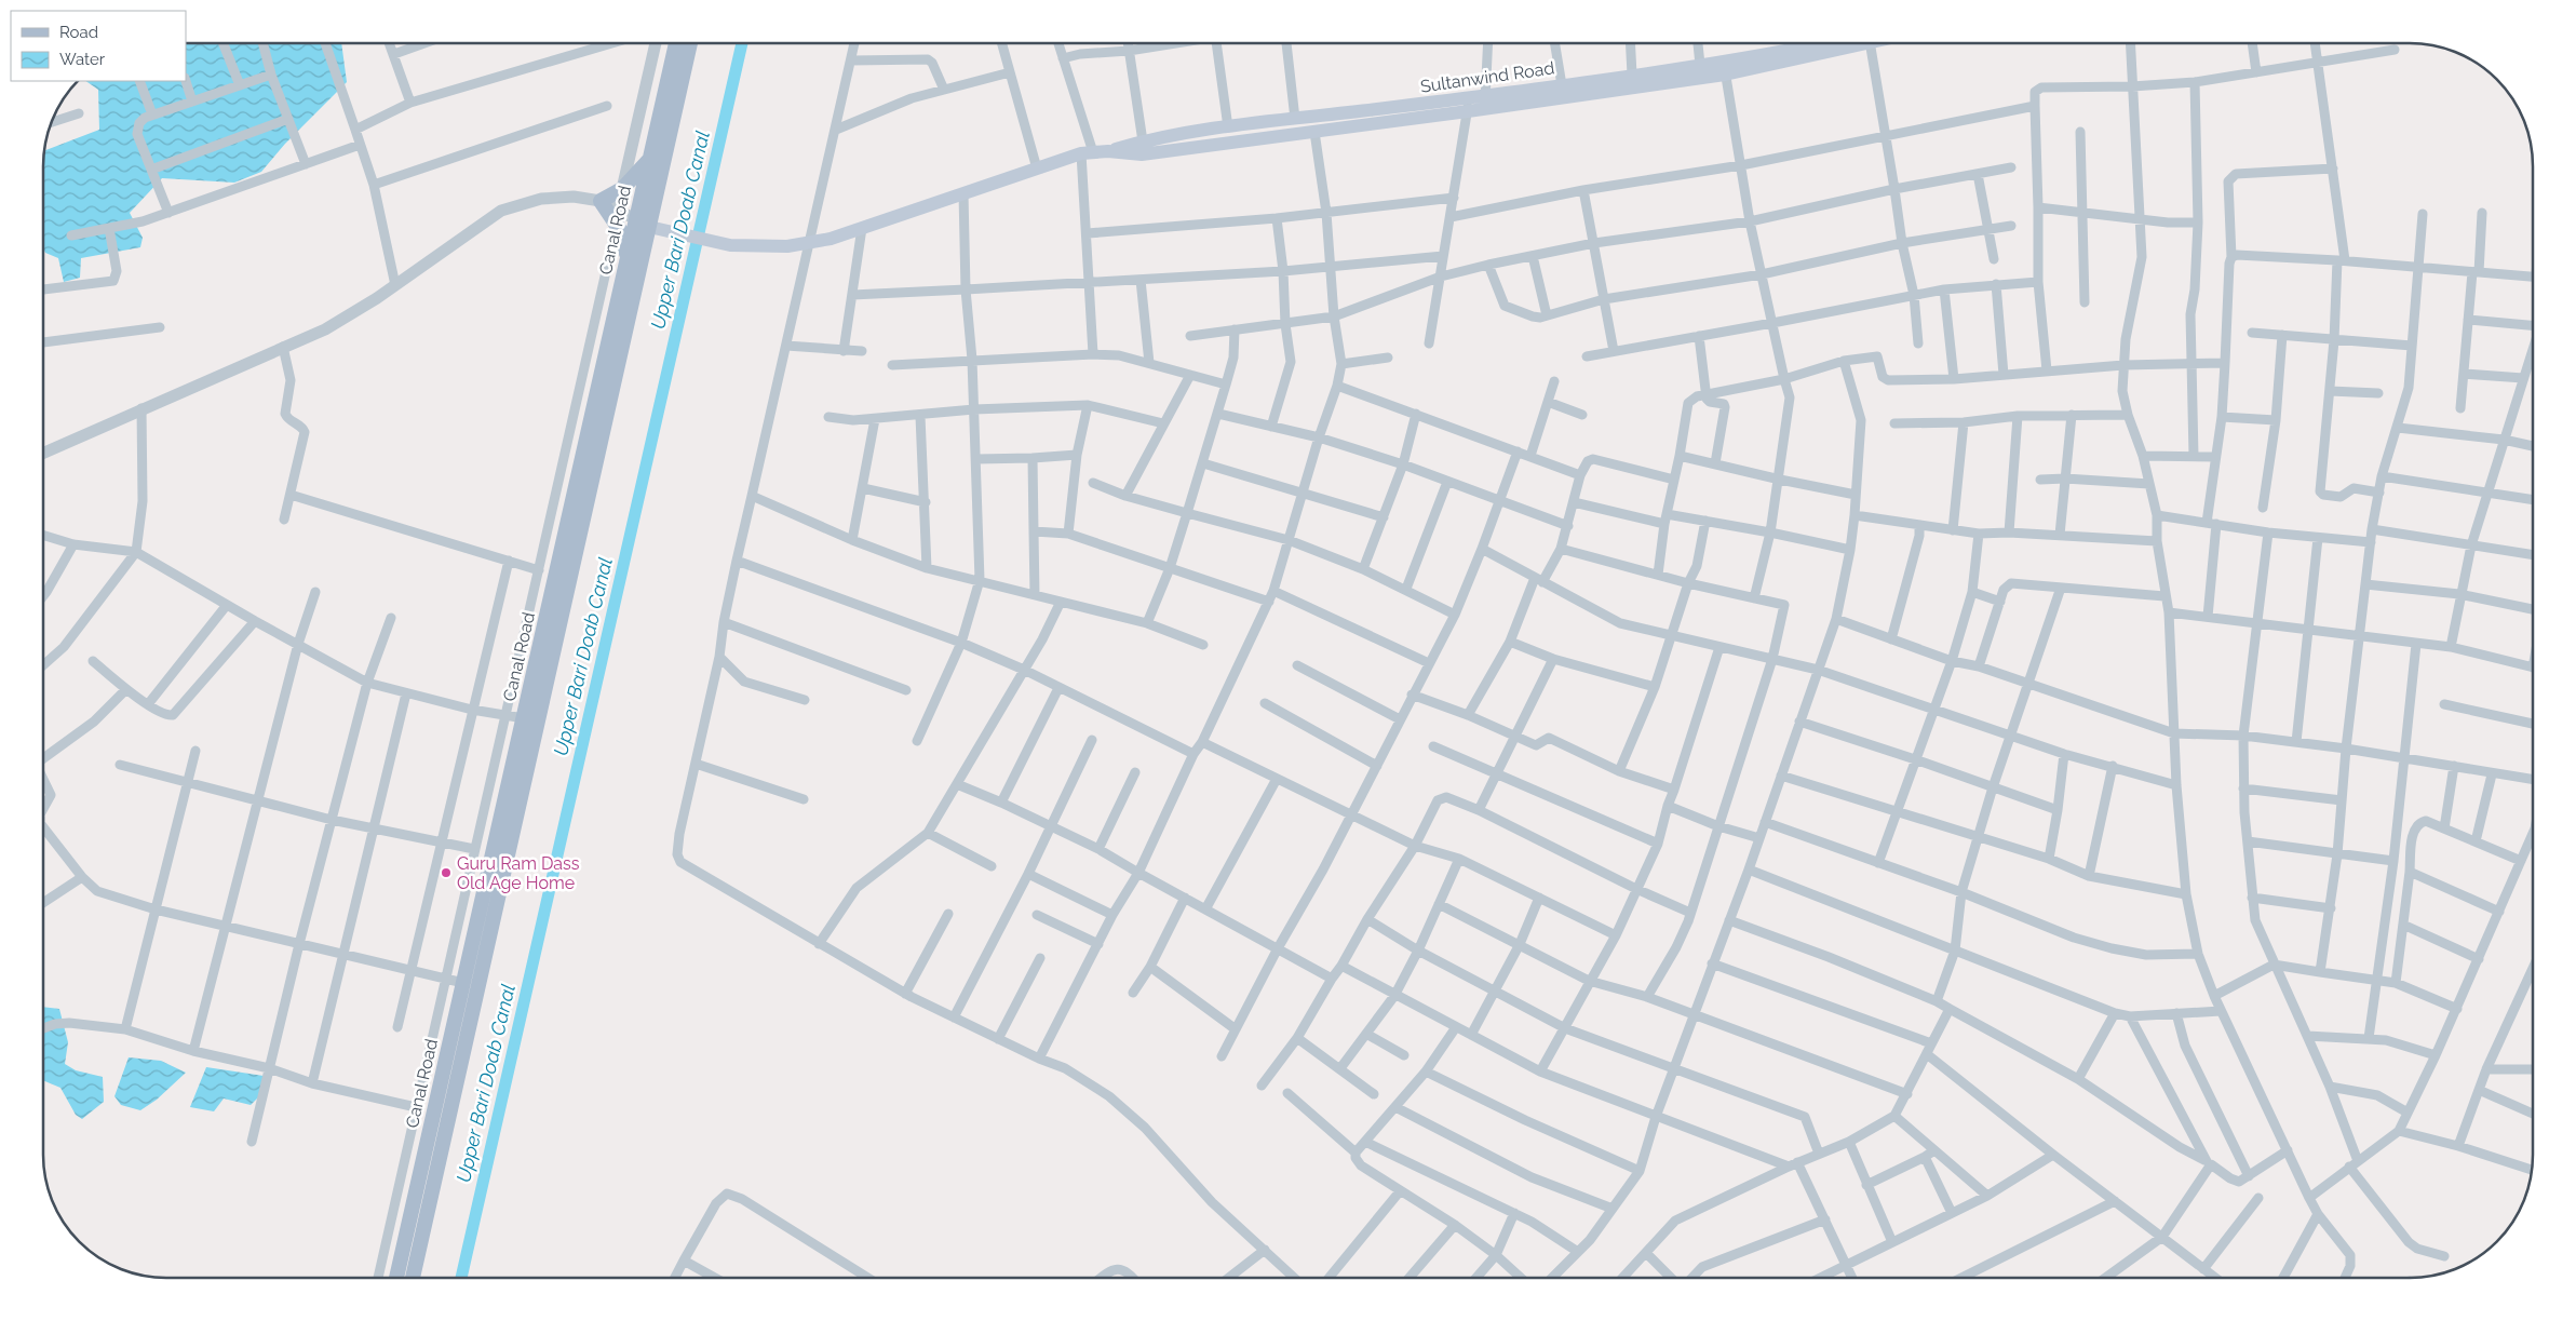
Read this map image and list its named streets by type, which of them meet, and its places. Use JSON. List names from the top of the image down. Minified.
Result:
{"streets":{"main road":["Sultanwind Road","Canal Road"]},"water":["Upper Bari Doab Canal"],"places":["Guru Ram Dass Old Age Home"],"legend":["Road","Water"]}
